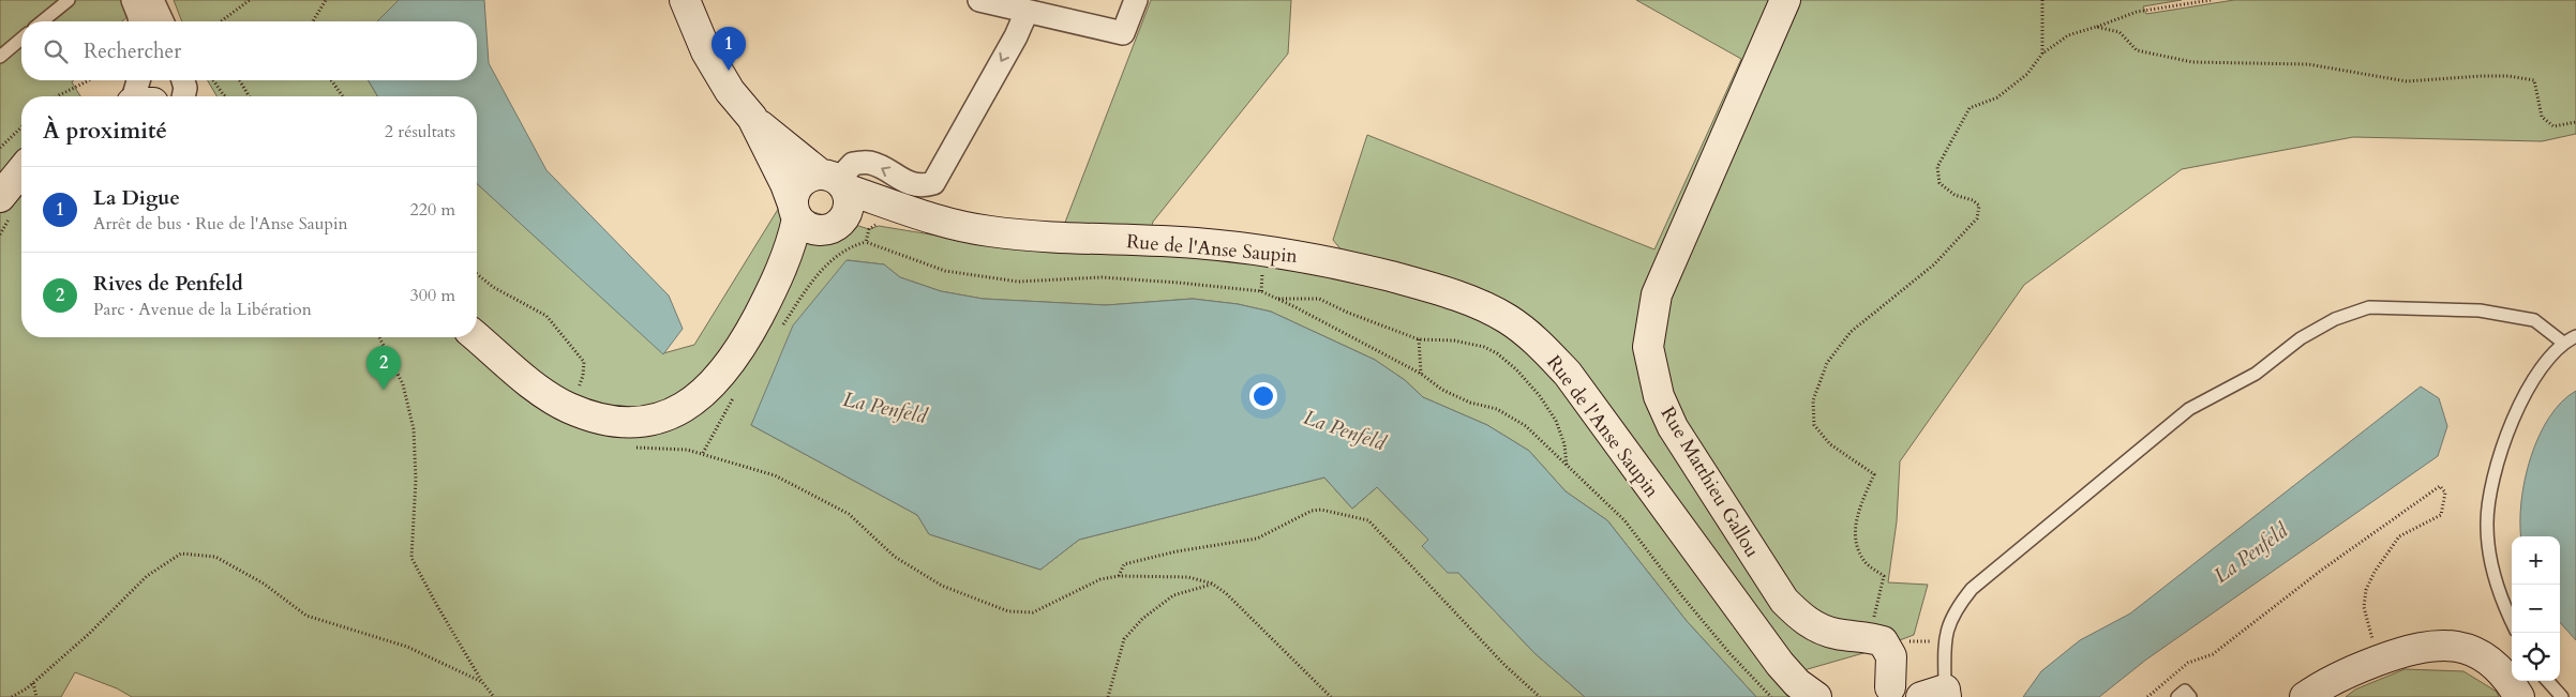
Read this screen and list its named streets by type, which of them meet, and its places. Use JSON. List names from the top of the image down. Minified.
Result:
{"streets":{"street":["Rue de l'Anse Saupin","Rue Matthieu Gallou"]},"water":["La Penfeld"],"page":{"search":"Rechercher","pins":["1","2"],"heading":["À proximité","2 résultats"],"list":[{"mark":"1","name":"La Digue","note":"Arrêt de bus · Rue de l'Anse Saupin","value":"220 m"},{"mark":"2","name":"Rives de Penfeld","note":"Parc · Avenue de la Libération","value":"300 m"}],"map_buttons":["+","−"]}}
